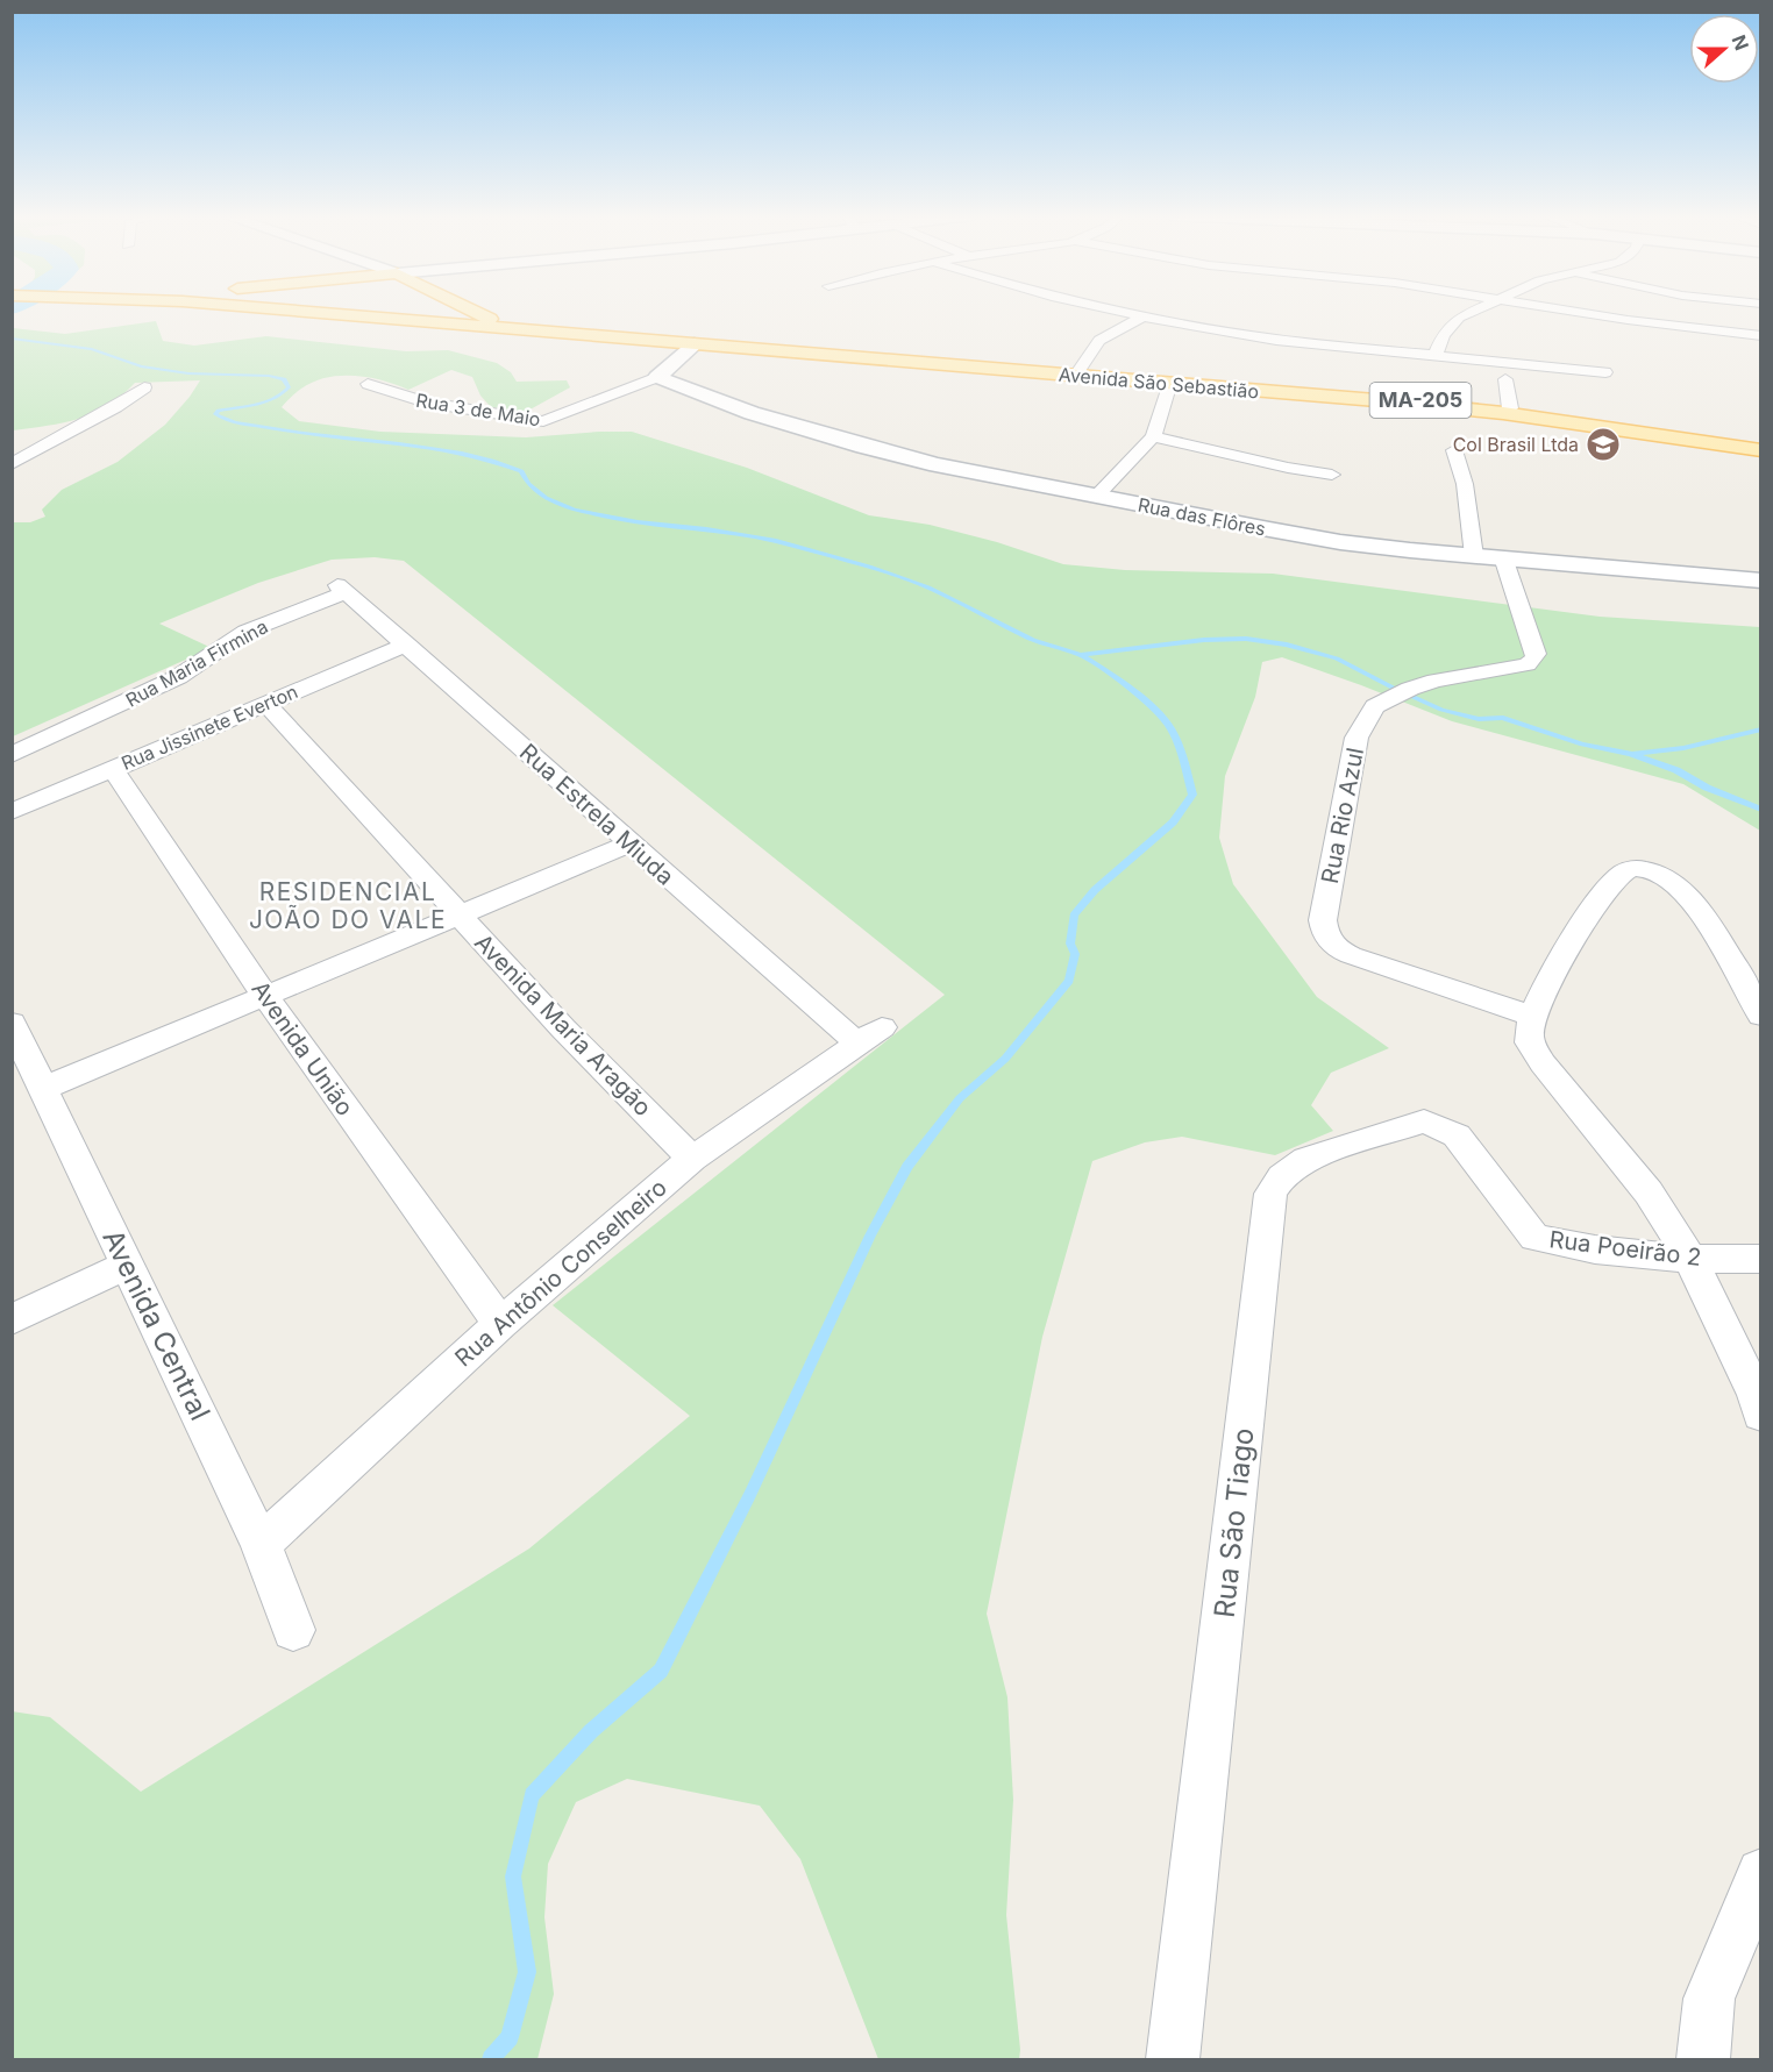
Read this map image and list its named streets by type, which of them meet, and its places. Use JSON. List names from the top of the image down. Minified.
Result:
{"streets":{"main road":["Avenida São Sebastião","MA-205"],"street":["Rua 3 de Maio","Rua das Flôres","Rua Maria Firmina","Rua Jissinete Everton","Rua Estrela Miuda","Rua Rio Azul","Avenida Maria Aragão","Avenida União","Rua Poeirão 2","Rua Antônio Conselheiro","Avenida Central","Rua São Tiago"]},"crossings":[["Avenida São Sebastião","Rua 3 de Maio"],["Rua 3 de Maio","Rua das Flôres"],["Rua das Flôres","Rua Rio Azul"],["Rua Maria Firmina","Rua Estrela Miuda"],["Rua Jissinete Everton","Rua Estrela Miuda"],["Rua Jissinete Everton","Avenida Maria Aragão"],["Rua Jissinete Everton","Avenida União"],["Rua Estrela Miuda","Rua Antônio Conselheiro"],["Avenida Maria Aragão","Rua Antônio Conselheiro"],["Avenida União","Rua Antônio Conselheiro"],["Rua Poeirão 2","Rua São Tiago"],["Rua Antônio Conselheiro","Avenida Central"]],"districts":["RESIDENCIAL JOÃO DO VALE"],"places":{"school or university":["Col Brasil Ltda"]},"north":"right"}
